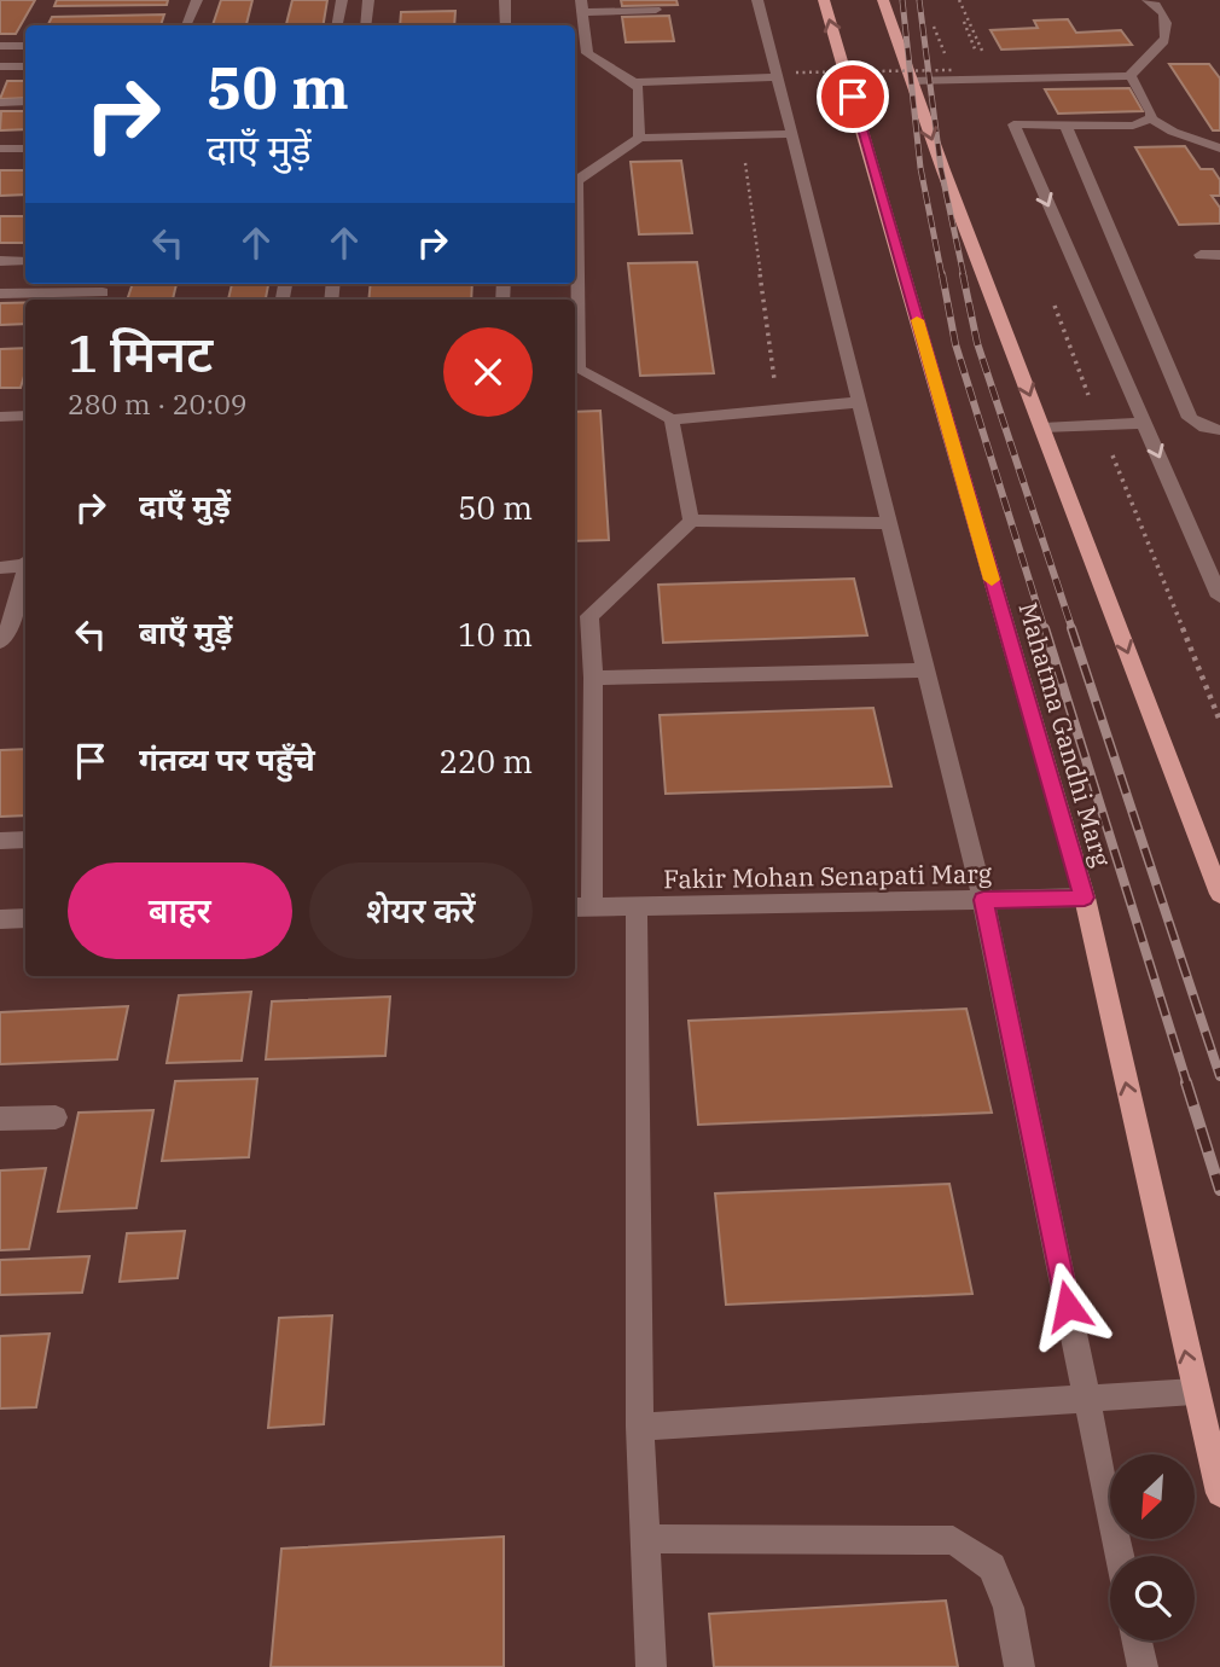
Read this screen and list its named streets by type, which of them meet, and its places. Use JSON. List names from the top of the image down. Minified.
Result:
{"streets":{"main road":["Mahatma Gandhi Marg"],"street":["Fakir Mohan Senapati Marg"]},"crossings":[["Mahatma Gandhi Marg","Fakir Mohan Senapati Marg"]],"north":"bottom left","page":{"turn":["50 m","दाएँ मुड़ें"],"heading":["1 मिनट","280 m · 20:09"],"list":[{"name":"दाएँ मुड़ें","value":"50 m"},{"name":"बाएँ मुड़ें","value":"10 m"},{"name":"गंतव्य पर पहुँचे","value":"220 m"}],"buttons":["बाहर","शेयर करें"]}}
